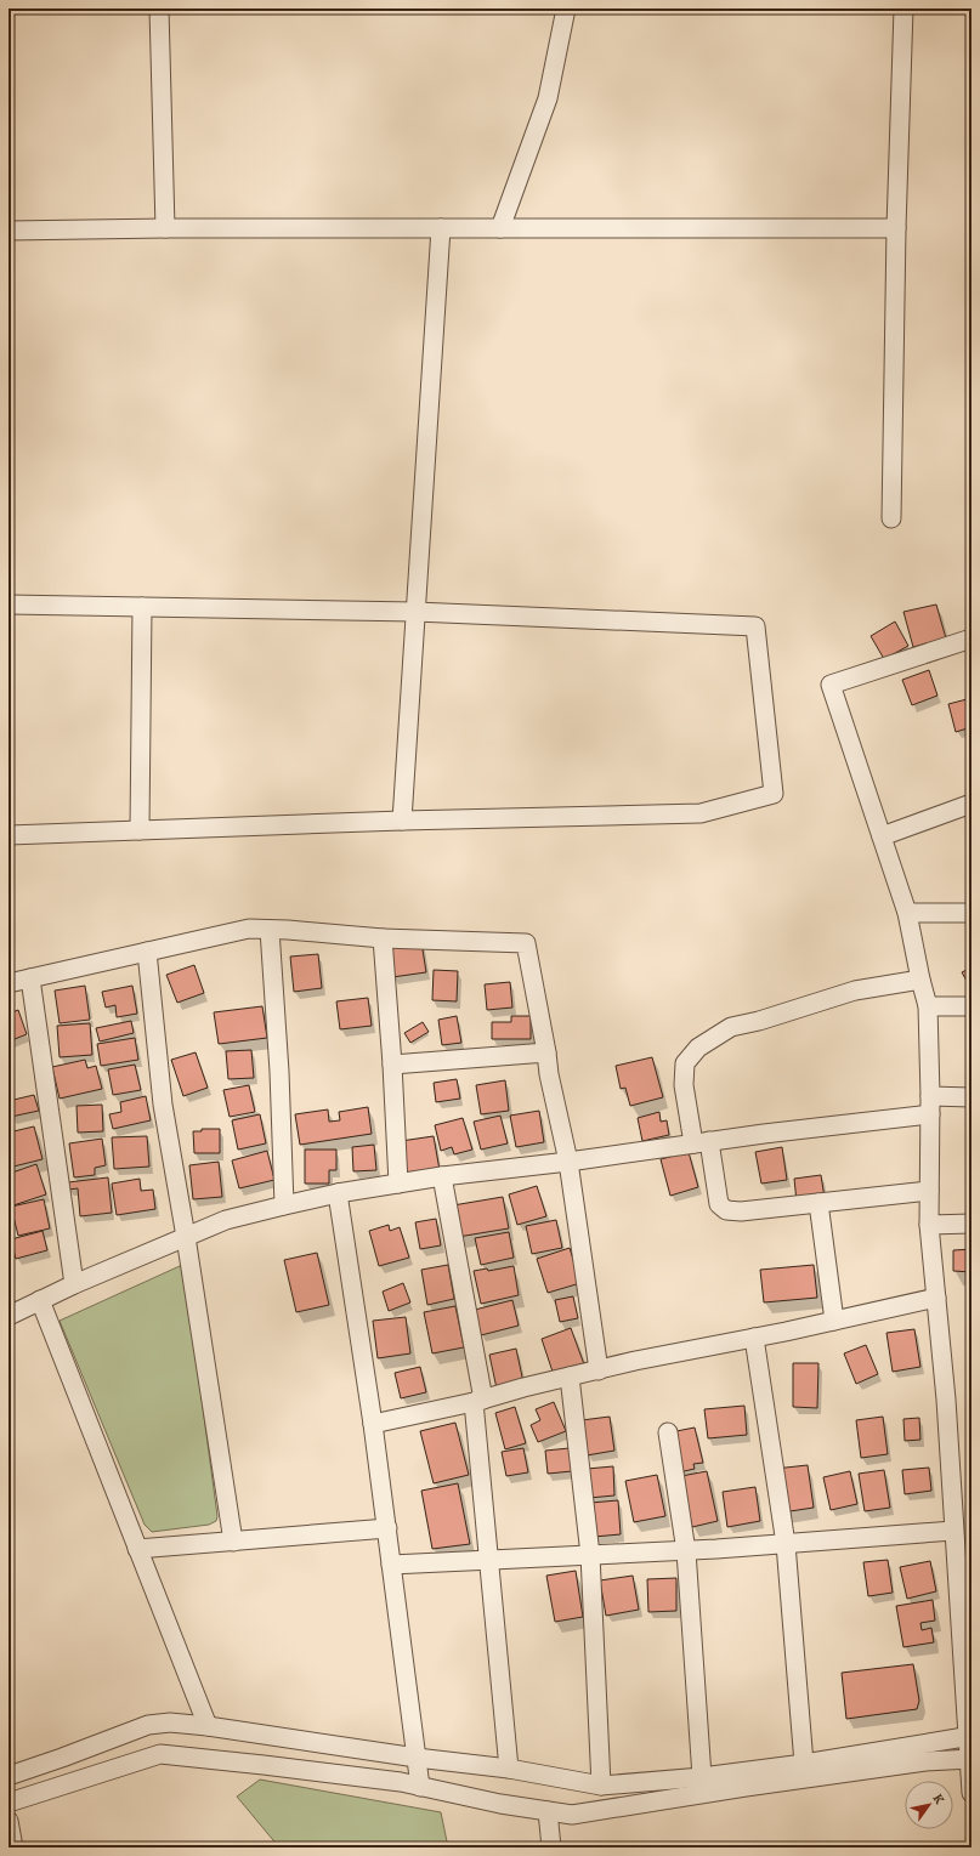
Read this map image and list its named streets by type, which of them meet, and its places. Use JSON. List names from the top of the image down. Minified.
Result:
{"north":"top right"}
